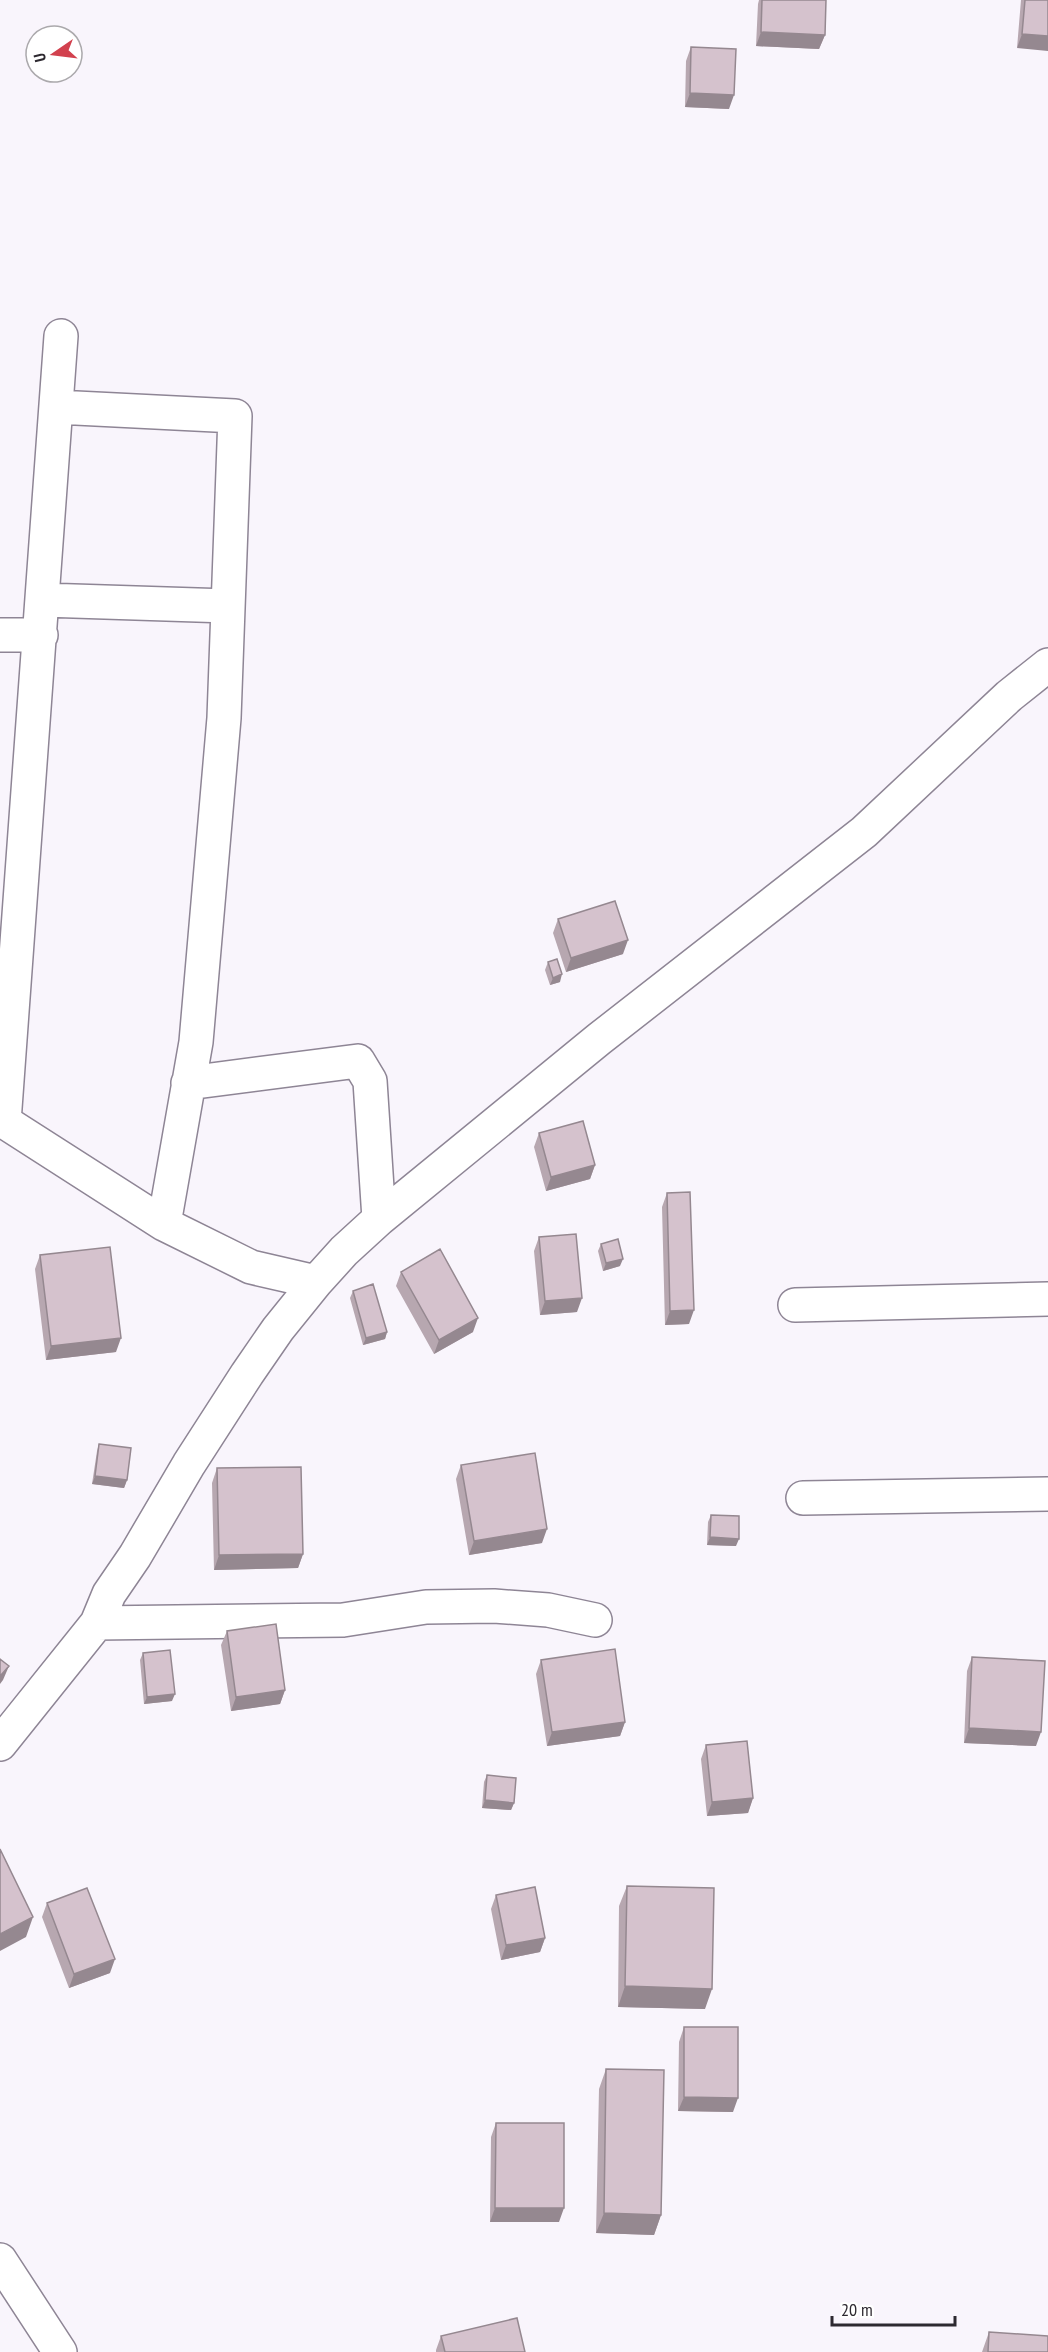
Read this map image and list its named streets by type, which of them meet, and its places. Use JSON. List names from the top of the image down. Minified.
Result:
{"scale_bar":"20 m","north":"left"}
